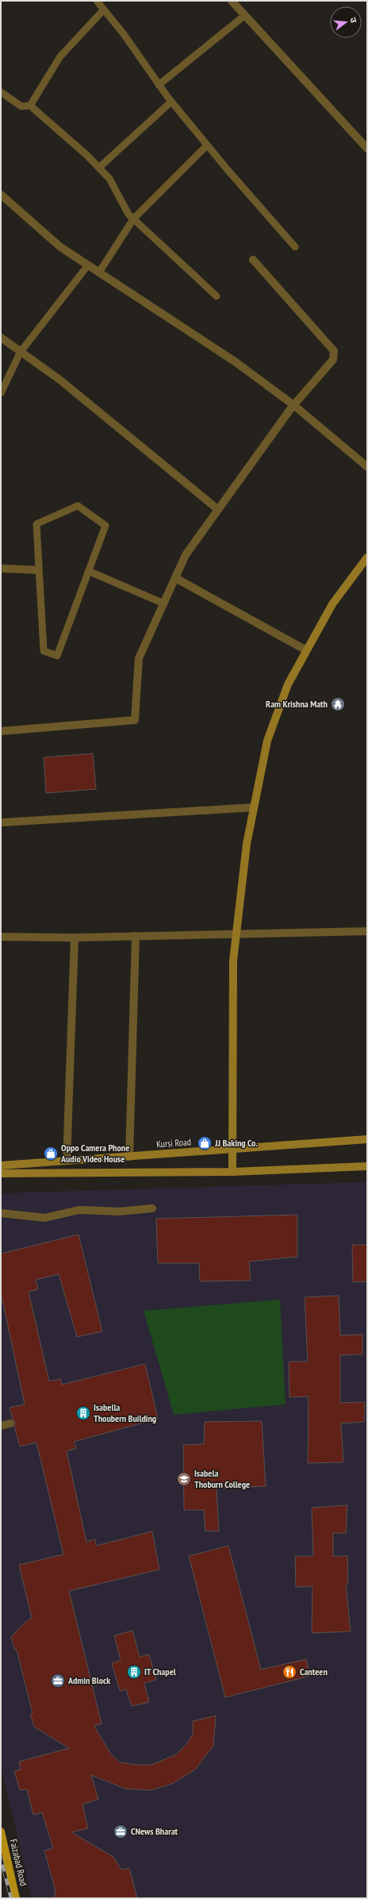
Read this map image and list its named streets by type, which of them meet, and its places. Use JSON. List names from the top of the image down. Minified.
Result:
{"streets":{"main road":["Kursi Road","Faizabad Road"]},"places":{"temple":["Ram Krishna Math"],"shop":["JJ Baking Co.","Oppo Camera Phone Audio Video House"],"building":["Isabella Thoubern Building","IT Chapel"],"school or university":["Isabela Thoburn College"],"restaurant":["Canteen"],"office":["Admin Block","CNews Bharat"]},"north":"right"}
